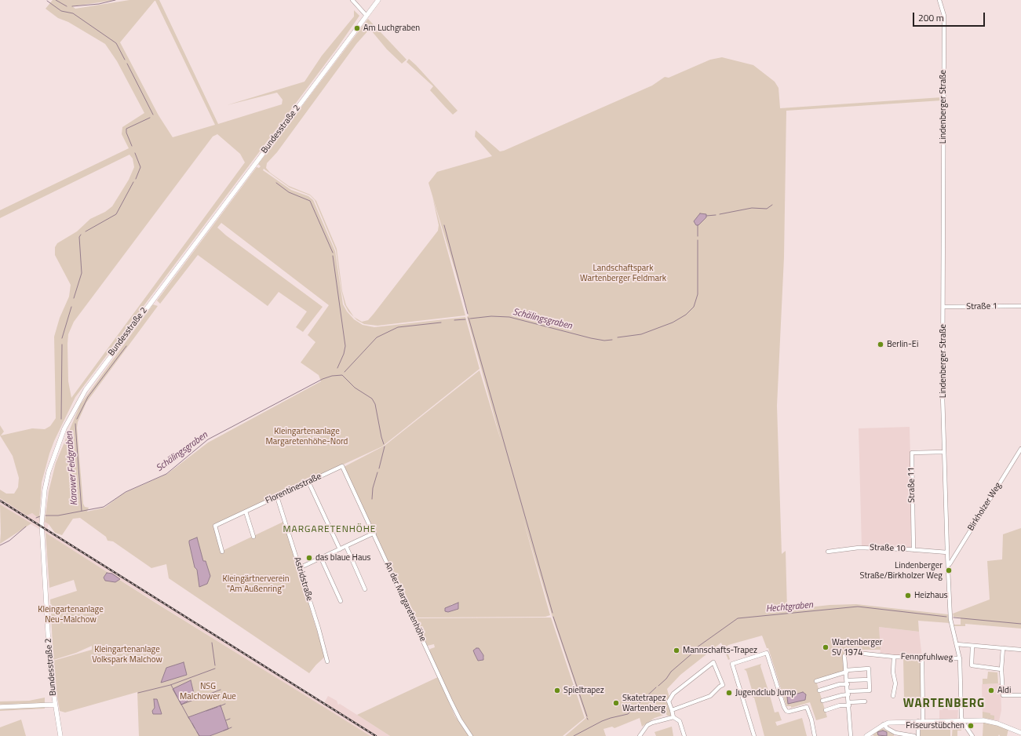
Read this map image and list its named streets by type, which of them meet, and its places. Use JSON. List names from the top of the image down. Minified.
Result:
{"streets":{"main road":["Bundesstraße 2"],"street":["Lindenberger Straße","Straße 1","Straße 11","Florentinestraße","Birkholzer Weg","Straße 10","Astridstraße","An der Margaretenhöhe","Fennpfuhlweg"]},"crossings":[["Lindenberger Straße","Straße 1"],["Lindenberger Straße","Straße 11"],["Lindenberger Straße","Birkholzer Weg"],["Lindenberger Straße","Straße 10"],["Lindenberger Straße","Fennpfuhlweg"],["Straße 11","Straße 10"],["Florentinestraße","Astridstraße"],["Florentinestraße","An der Margaretenhöhe"],["Birkholzer Weg","Straße 10"]],"districts":["MARGARETENHÖHE","WARTENBERG"],"water":["Schälingsgraben","Karower Feldgraben","Hechtgraben"],"parks":["Landschaftspark Wartenberger Feldmark","Kleingartenanlage Margaretenhöhe-Nord","Kleingärtnerverein \"Am Außenring\"","Kleingartenanlage Neu-Malchow","Kleingartenanlage Volkspark Malchow","NSG Malchower Aue"],"places":["Am Luchgraben","Berlin-Ei","das blaue Haus","Lindenberger Straße/Birkholzer Weg","Heizhaus","Wartenberger SV 1974","Mannschafts-Trapez","Spieltrapez","Aldi","Jugendclub Jump","Skatetrapez Wartenberg","Friseurstübchen"],"scale_bar":"200 m"}
